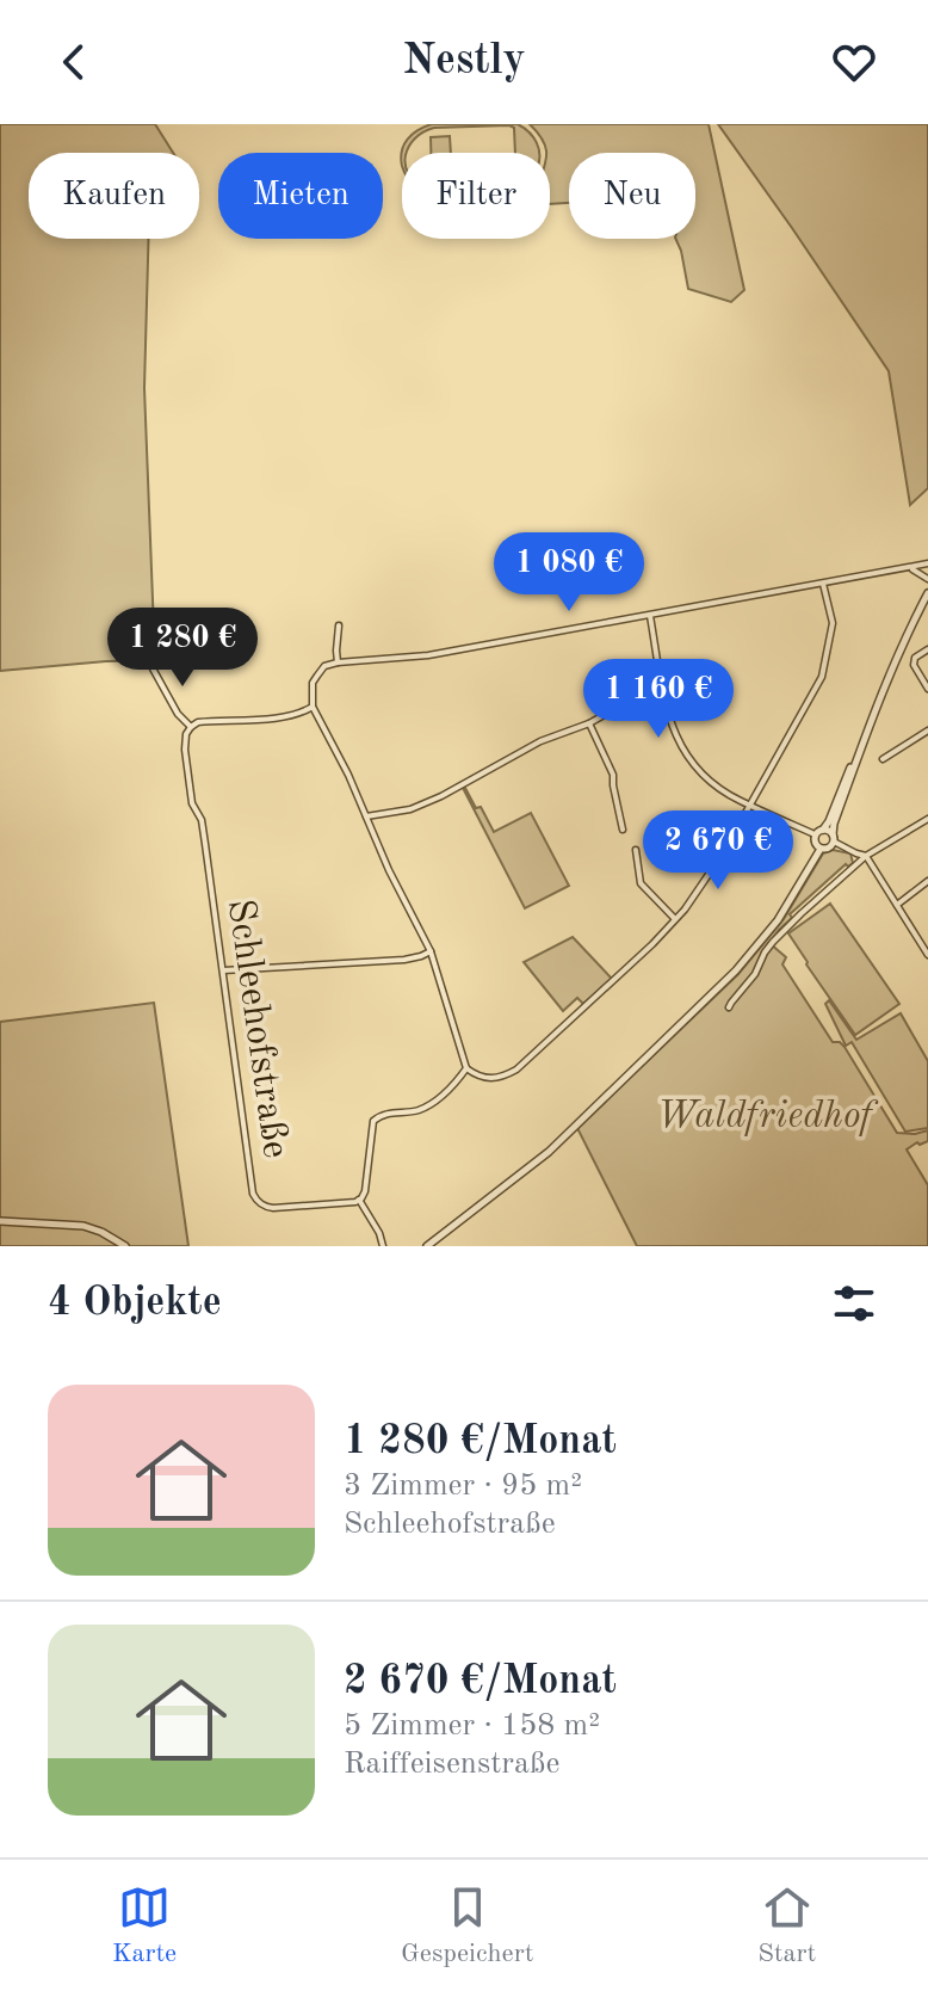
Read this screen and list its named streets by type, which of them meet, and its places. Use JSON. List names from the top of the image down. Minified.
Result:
{"streets":{"street":["Schleehofstraße"]},"parks":["Waldfriedhof"],"page":{"header":"Nestly","chip":["Kaufen","Mieten","Filter","Neu"],"price":["1 080 €","1 280 €","1 160 €","2 670 €"],"heading":"4 Objekte","list":[{"name":"1 280 €/Monat","note":"3 Zimmer · 95 m² · Schleehofstraße"},{"name":"2 670 €/Monat","note":"5 Zimmer · 158 m² · Raiffeisenstraße"}],"tabs":["Karte","Gespeichert","Start"]}}
